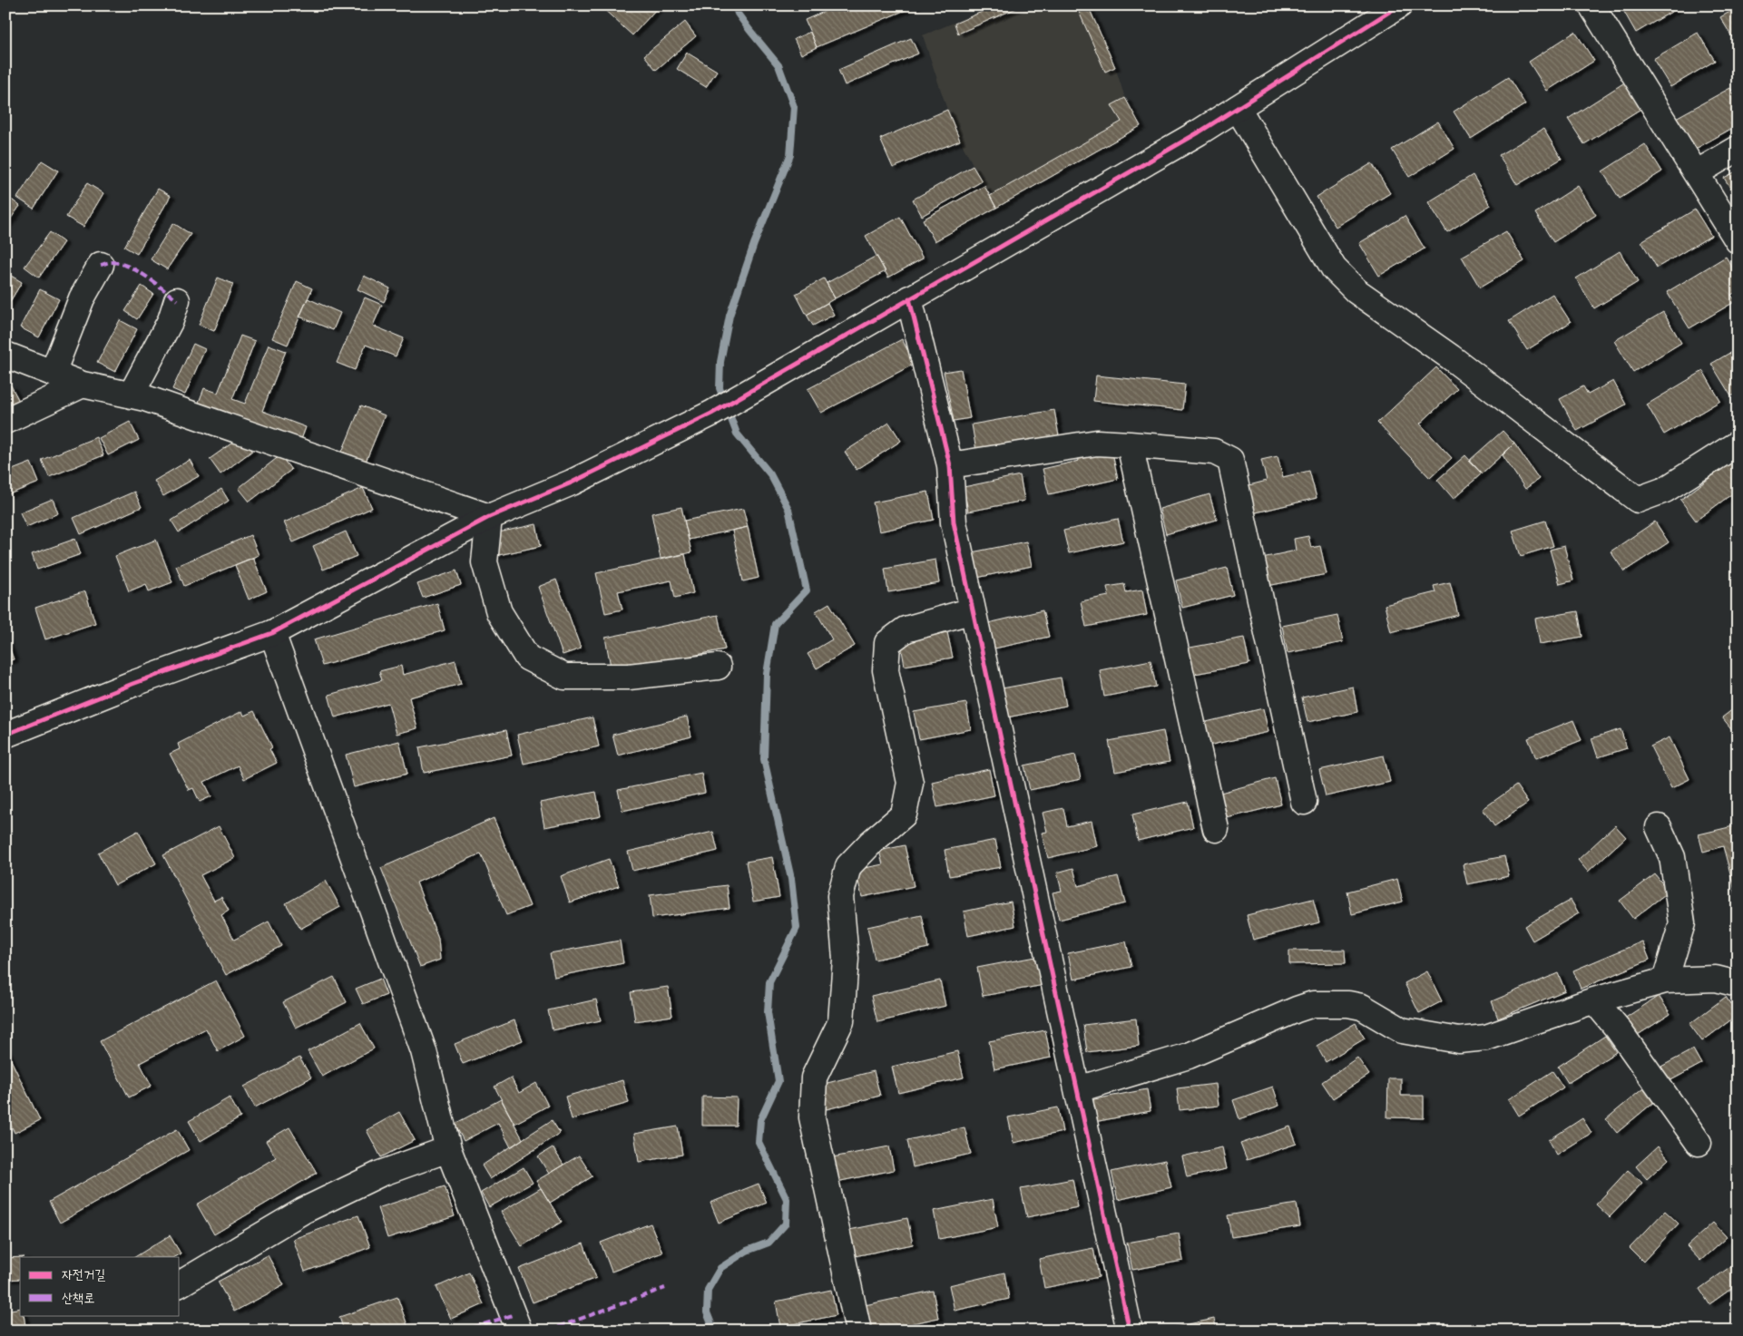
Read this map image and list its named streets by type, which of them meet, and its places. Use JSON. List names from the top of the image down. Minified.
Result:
{"legend":["자전거길","산책로"]}
